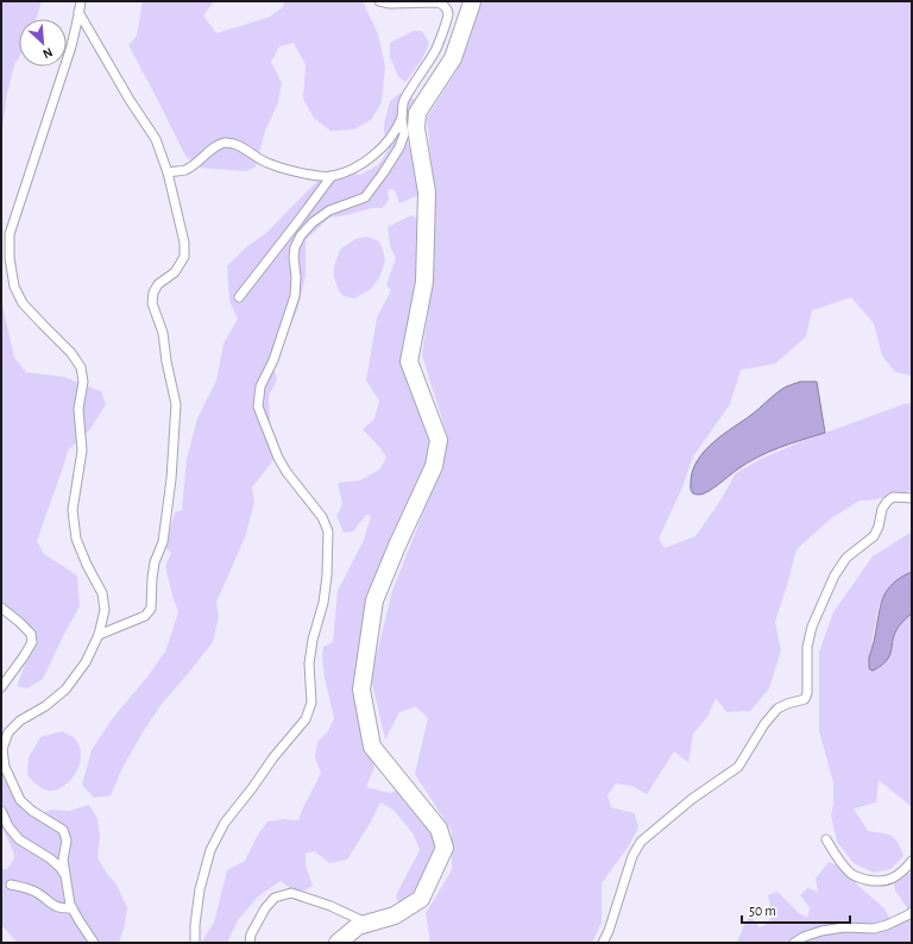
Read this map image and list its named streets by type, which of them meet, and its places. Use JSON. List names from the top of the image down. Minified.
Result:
{"scale_bar":"50 m","north":"bottom right"}
